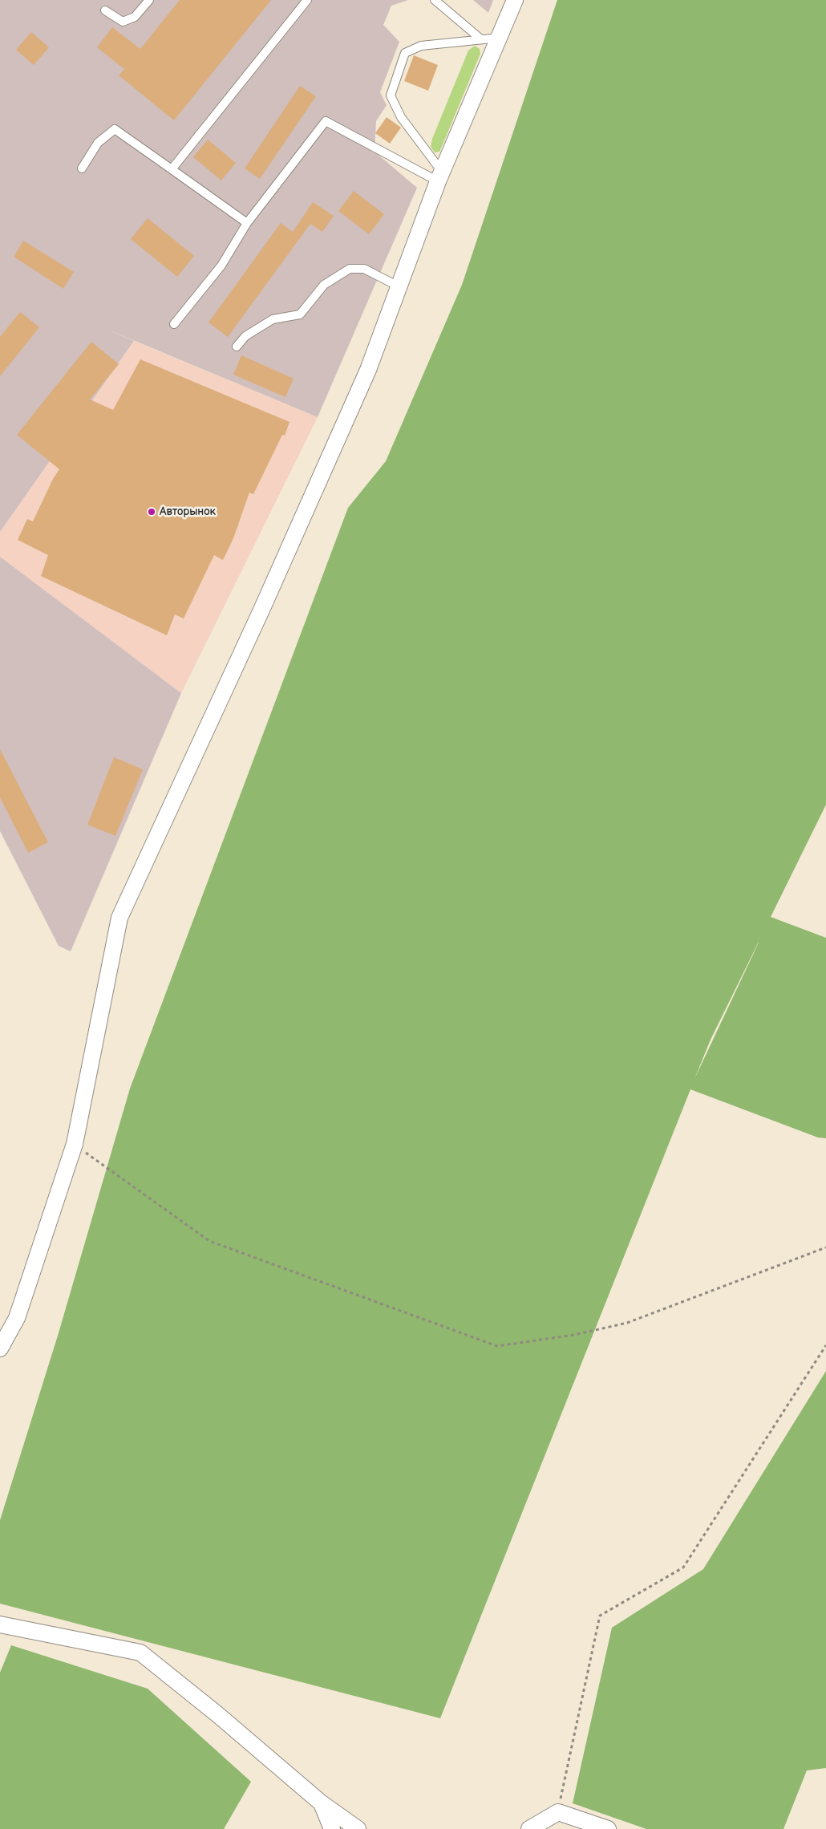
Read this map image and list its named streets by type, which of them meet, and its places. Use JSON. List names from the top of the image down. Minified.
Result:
{"places":["Авторынок"]}
